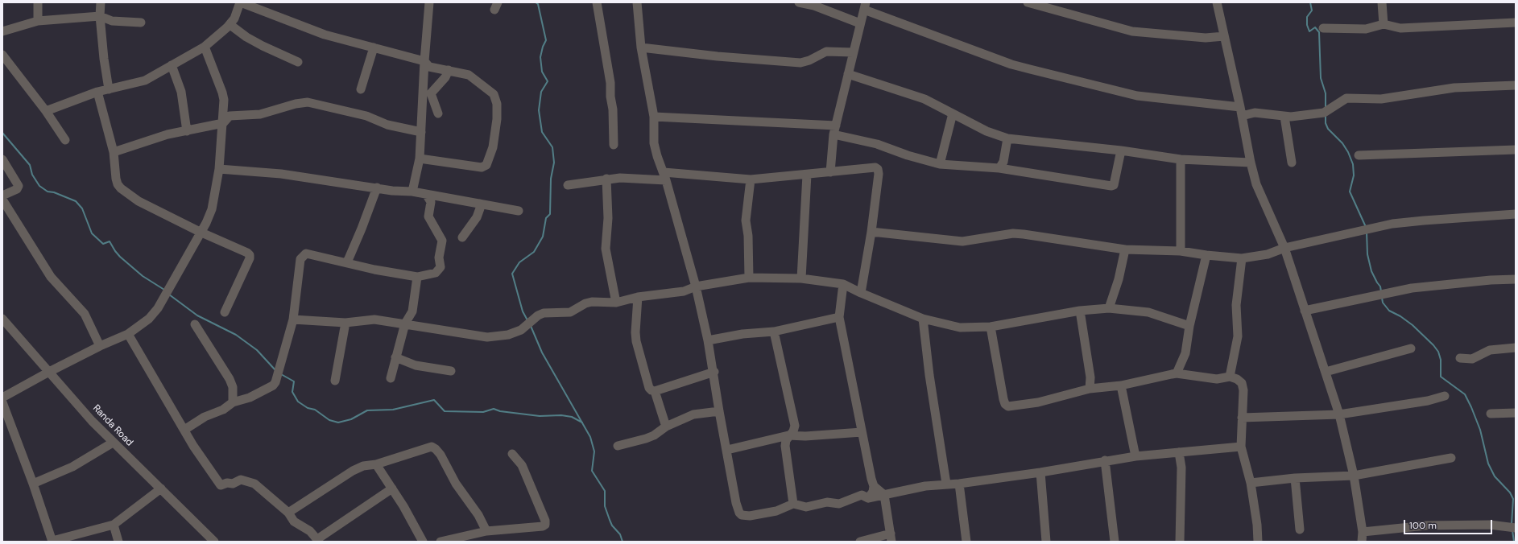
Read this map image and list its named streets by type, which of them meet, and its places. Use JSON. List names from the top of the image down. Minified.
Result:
{"streets":{"street":["Randa Road"]},"scale_bar":"100 m"}
